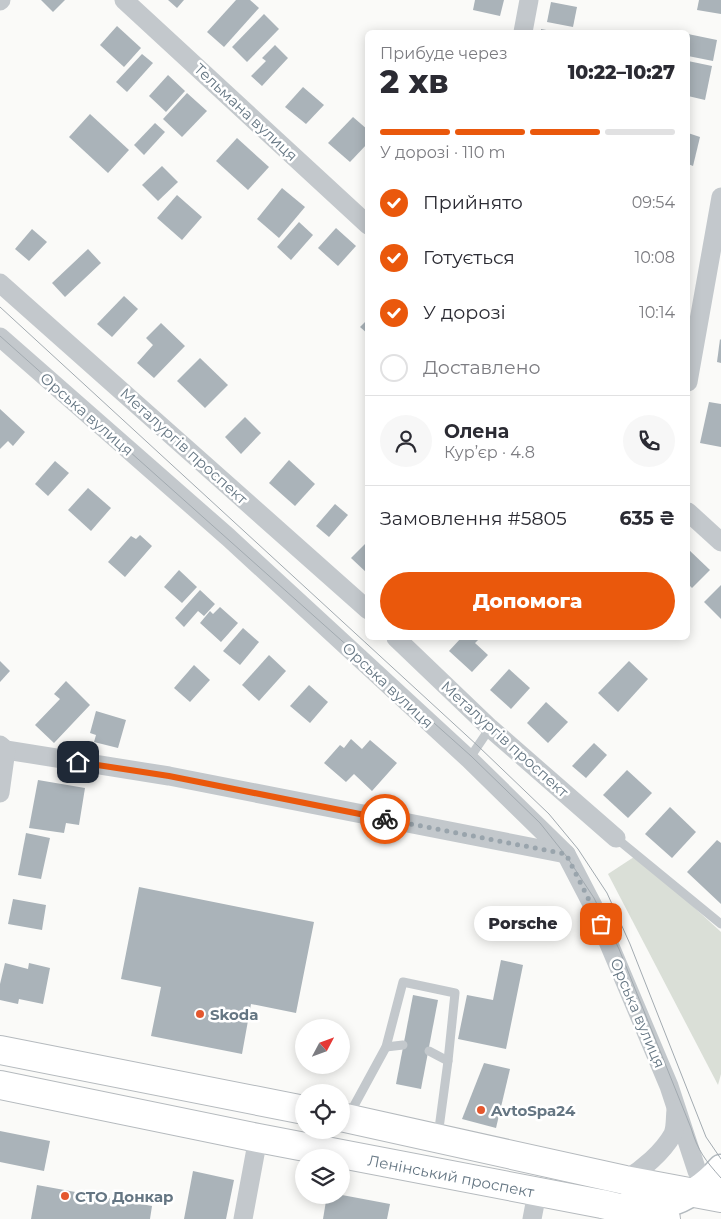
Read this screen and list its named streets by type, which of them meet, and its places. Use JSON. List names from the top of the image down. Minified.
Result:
{"streets":{"main road":["Ленінський проспект"],"street":["Тельмана вулиця","Орська вулиця","Металургів проспект"]},"places":["Porsche","Skoda","AvtoSpa24","СТО Донкар"],"north":"top right","page":{"heading":["2 хв","Прибуде через","10:22–10:27"],"panel":["Олена","Кур’єр · 4.8","Замовлення #5805","635 ₴"],"bar":"У дорозі · 110 m","list":[["Прийнято","09:54"],["Готується","10:08"],["У дорозі","10:14"],"Доставлено"],"buttons":"Допомога","bubble":"Porsche"}}
